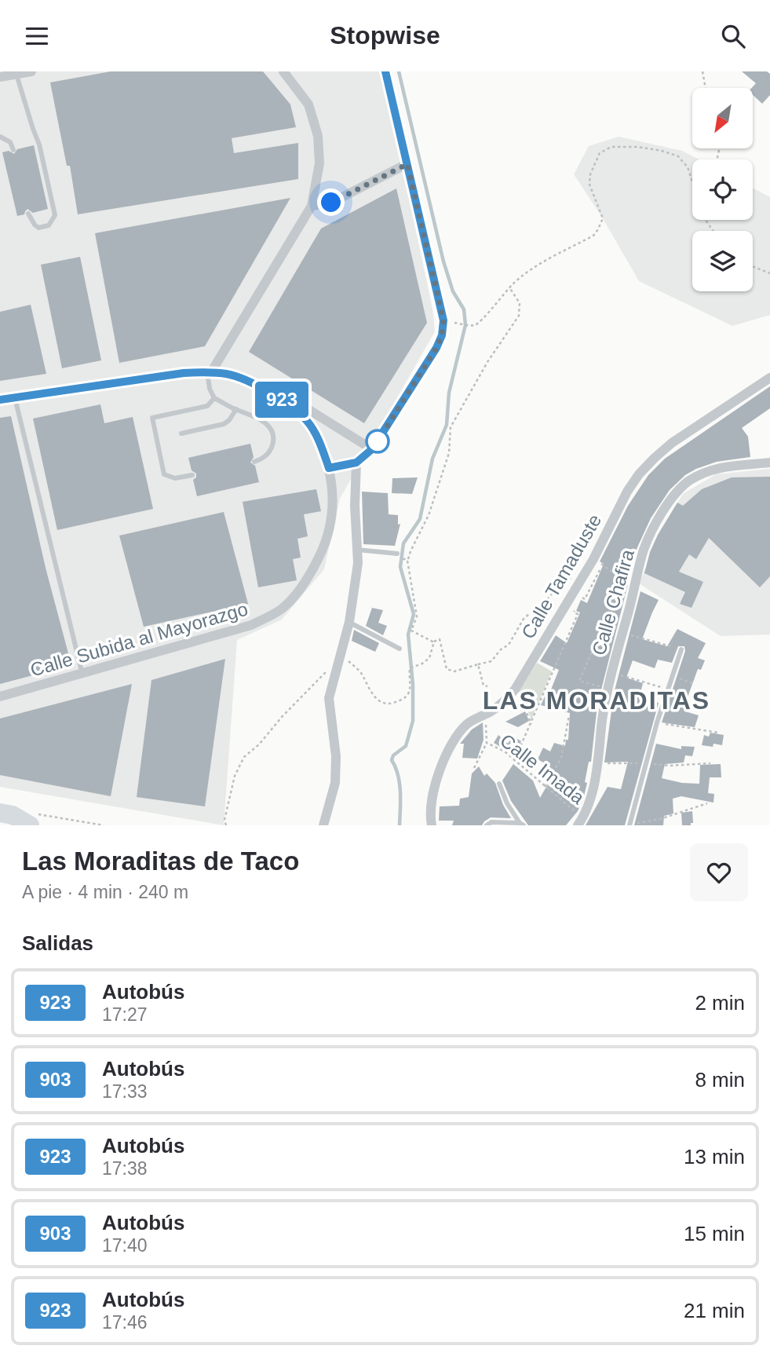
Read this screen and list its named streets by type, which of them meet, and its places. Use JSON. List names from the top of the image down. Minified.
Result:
{"streets":{"street":["Calle Tamaduste","Calle Chafira","Calle Subida al Mayorazgo"],"path":["Calle Imada"]},"crossings":[["Calle Tamaduste","Calle Imada"],["Calle Chafira","Calle Imada"]],"districts":["LAS MORADITAS"],"lines":["bus line 923"],"north":"bottom left","page":{"header":"Stopwise","on_map":"923","heading":[["Las Moraditas de Taco","A pie · 4 min · 240 m"],"Salidas"],"list":[{"mark":"923","name":"Autobús","note":"17:27","value":"2 min"},{"mark":"903","name":"Autobús","note":"17:33","value":"8 min"},{"mark":"923","name":"Autobús","note":"17:38","value":"13 min"},{"mark":"903","name":"Autobús","note":"17:40","value":"15 min"},{"mark":"923","name":"Autobús","note":"17:46","value":"21 min"}]}}
